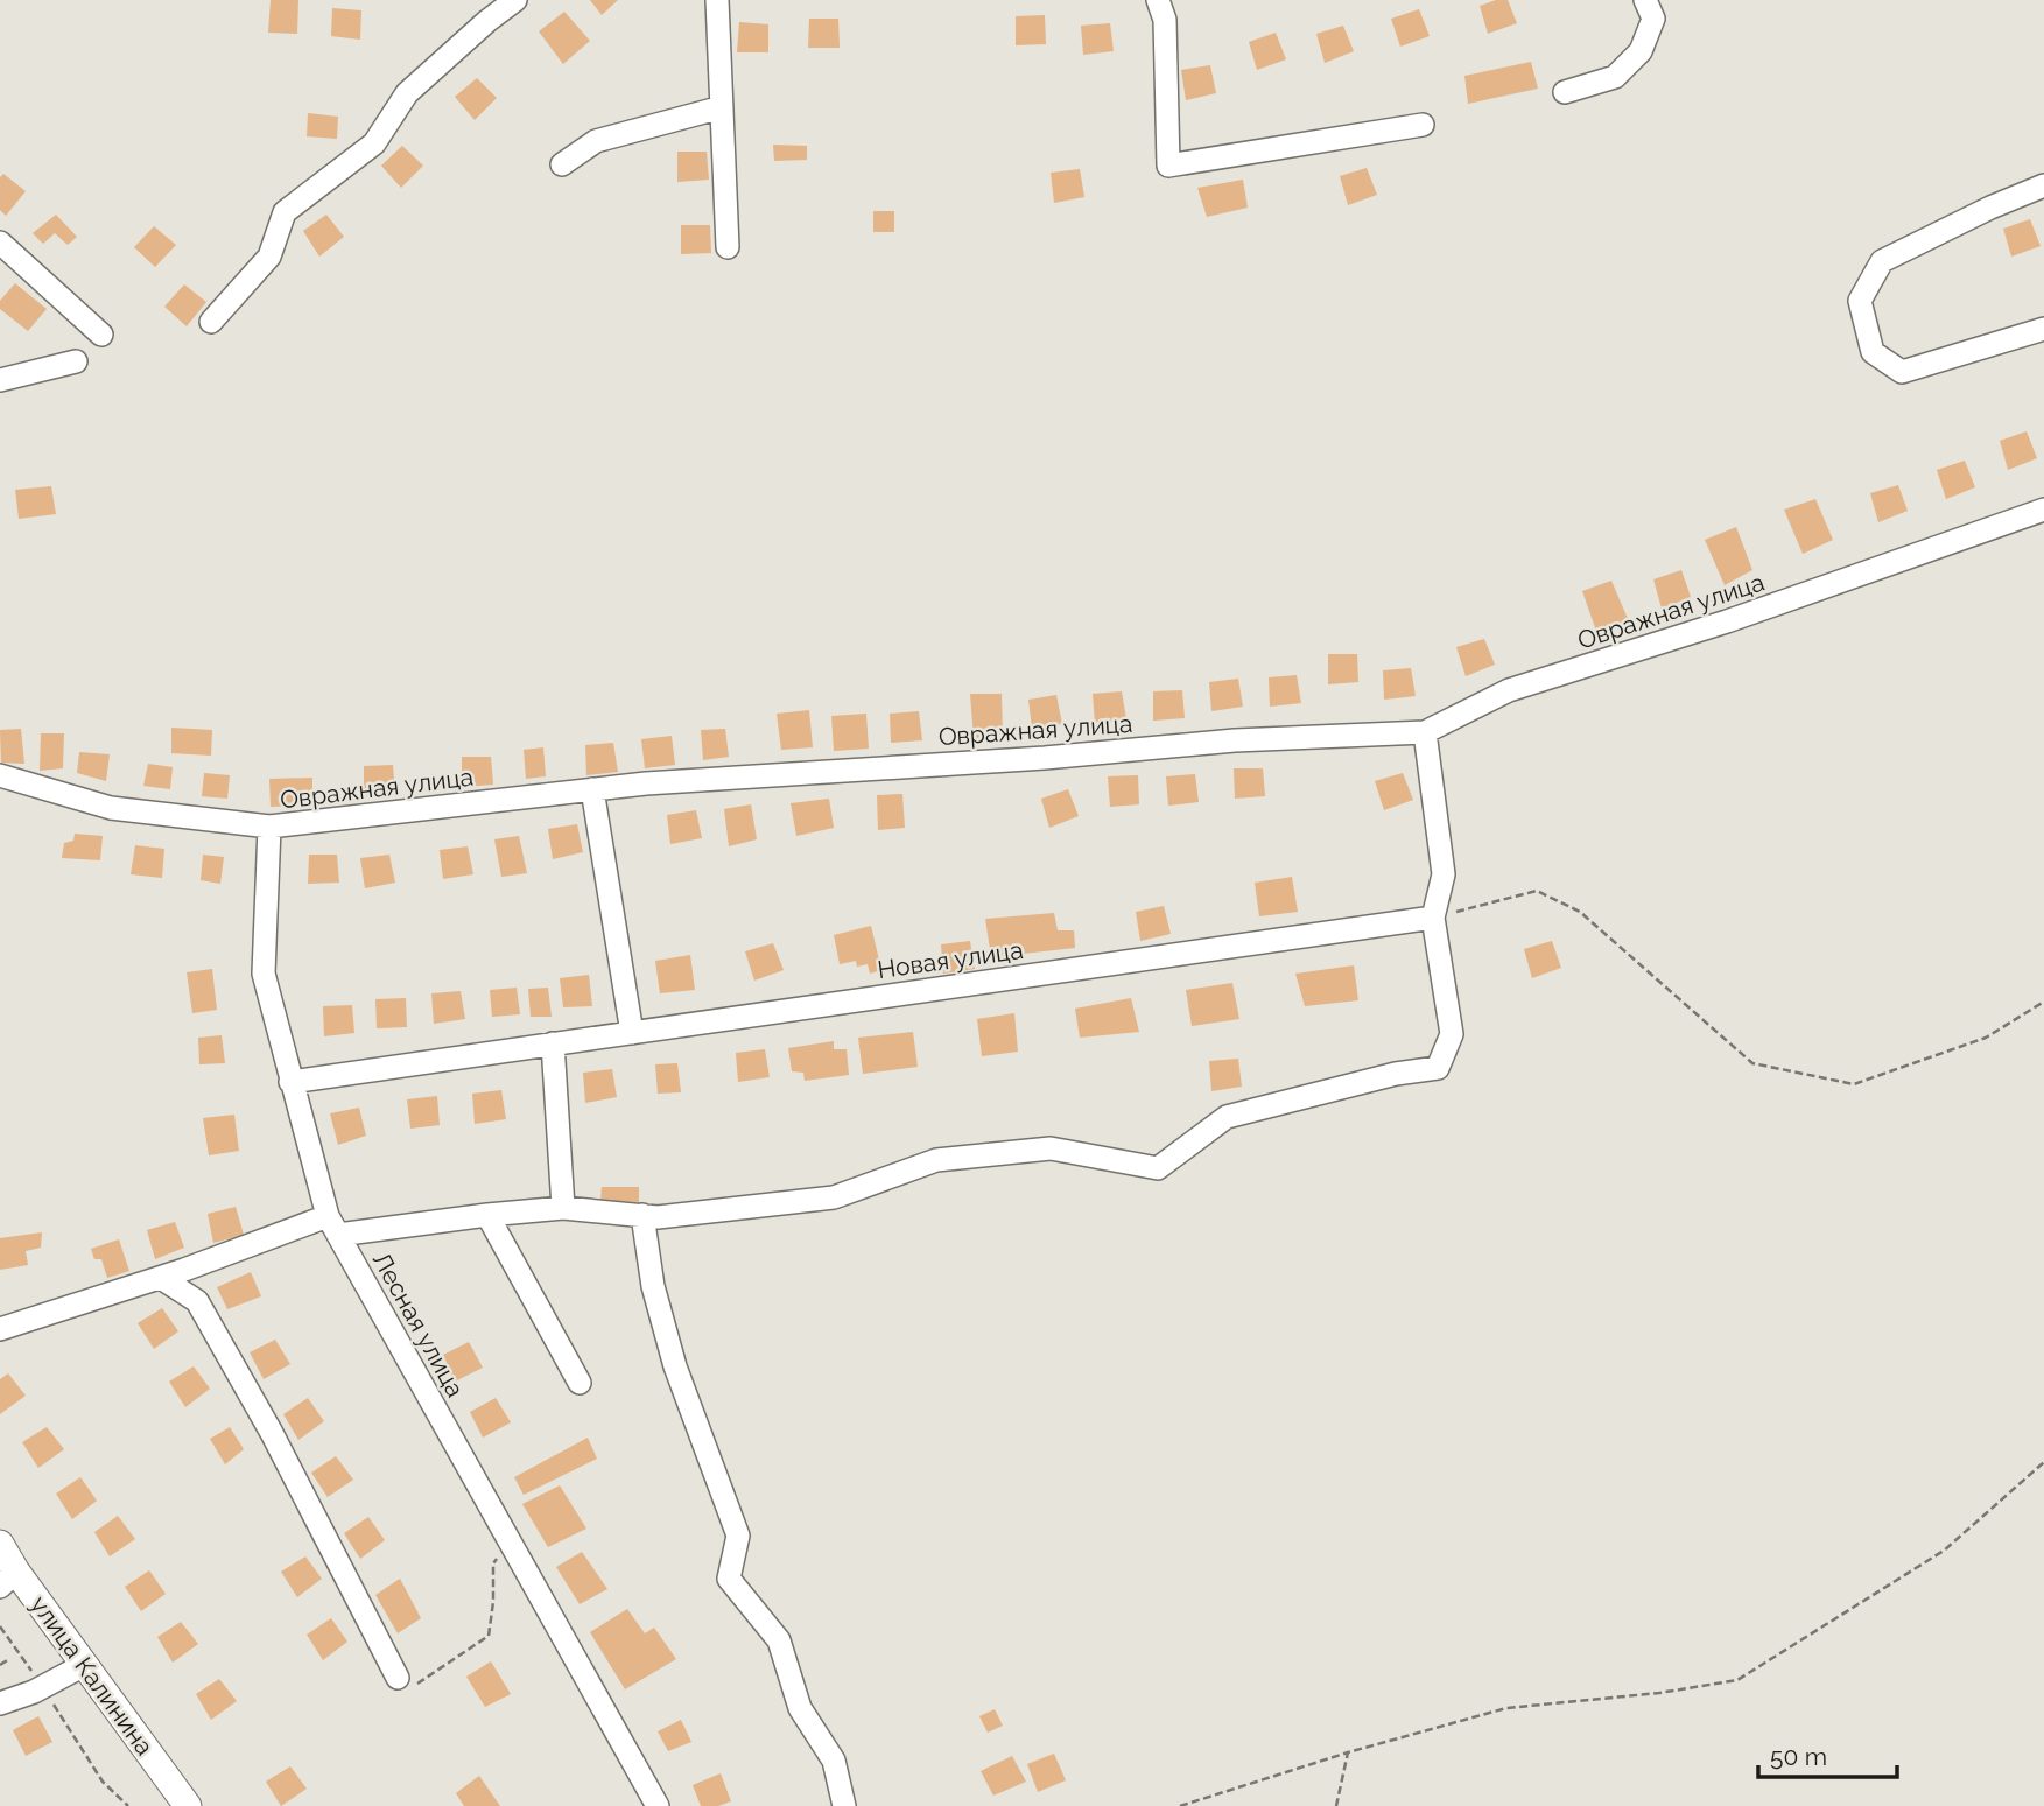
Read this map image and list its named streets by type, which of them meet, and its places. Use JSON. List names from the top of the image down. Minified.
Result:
{"streets":{"main road":["улица Калинина"],"street":["Овражная улица","Новая улица","Лесная улица"]},"crossings":[["Овражная улица","Лесная улица"],["Новая улица","Лесная улица"]],"scale_bar":"50 m"}
